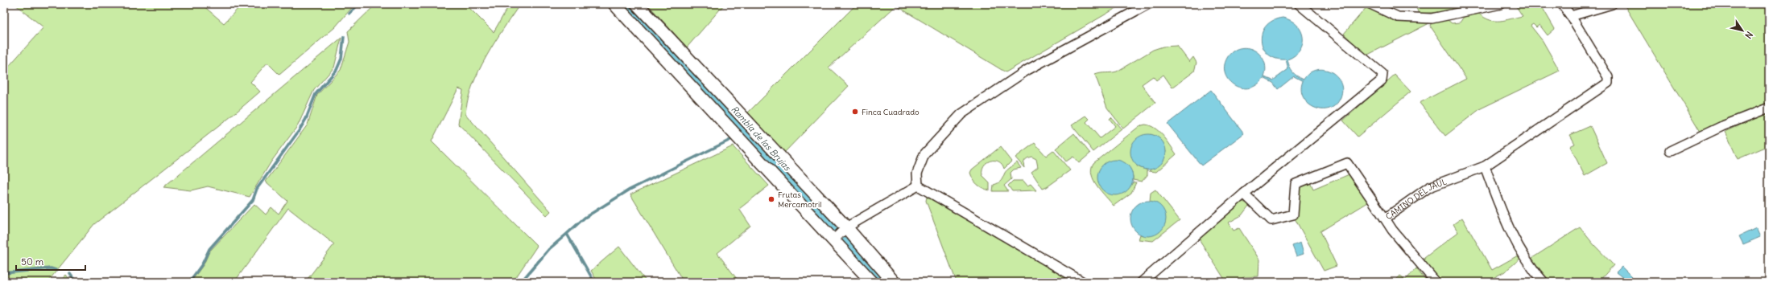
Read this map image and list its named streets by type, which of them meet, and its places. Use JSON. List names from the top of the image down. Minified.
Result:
{"streets":{"street":["CAMINO DEL JAUL"]},"water":["Rambla de las Brujas"],"places":["Finca Cuadrado","Frutas Mercamotril"],"scale_bar":"50 m","north":"bottom right"}
